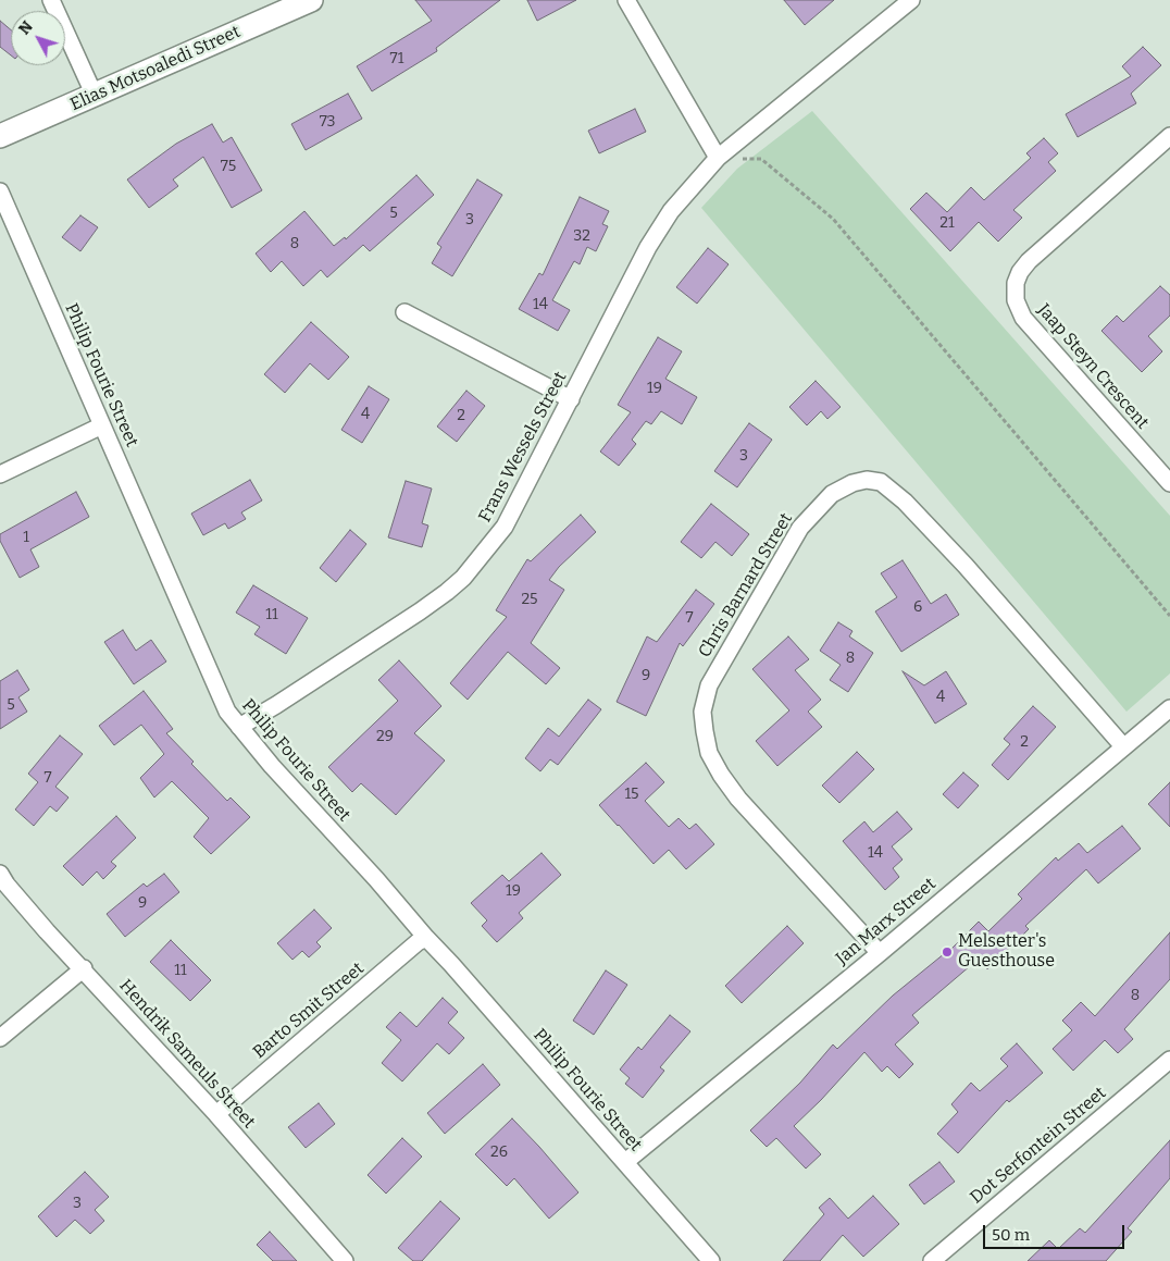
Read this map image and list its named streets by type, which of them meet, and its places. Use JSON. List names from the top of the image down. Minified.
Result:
{"streets":{"street":["Elias Motsoaledi Street","Jaap Steyn Crescent","Philip Fourie Street","Frans Wessels Street","Chris Barnard Street","Jan Marx Street","Barto Smit Street","Hendrik Sameuls Street","Dot Serfontein Street"]},"crossings":[["Philip Fourie Street","Frans Wessels Street"],["Philip Fourie Street","Jan Marx Street"],["Philip Fourie Street","Barto Smit Street"],["Chris Barnard Street","Jan Marx Street"],["Barto Smit Street","Hendrik Sameuls Street"]],"places":["Melsetter's Guesthouse"],"house_numbers":["71","73","75","5","3","21","32","8","14","19","4","2","3","1","25","6","11","7","8","9","4","5","29","2","7","15","14","19","9","11","8","26","3"],"scale_bar":"50 m","north":"top left"}
